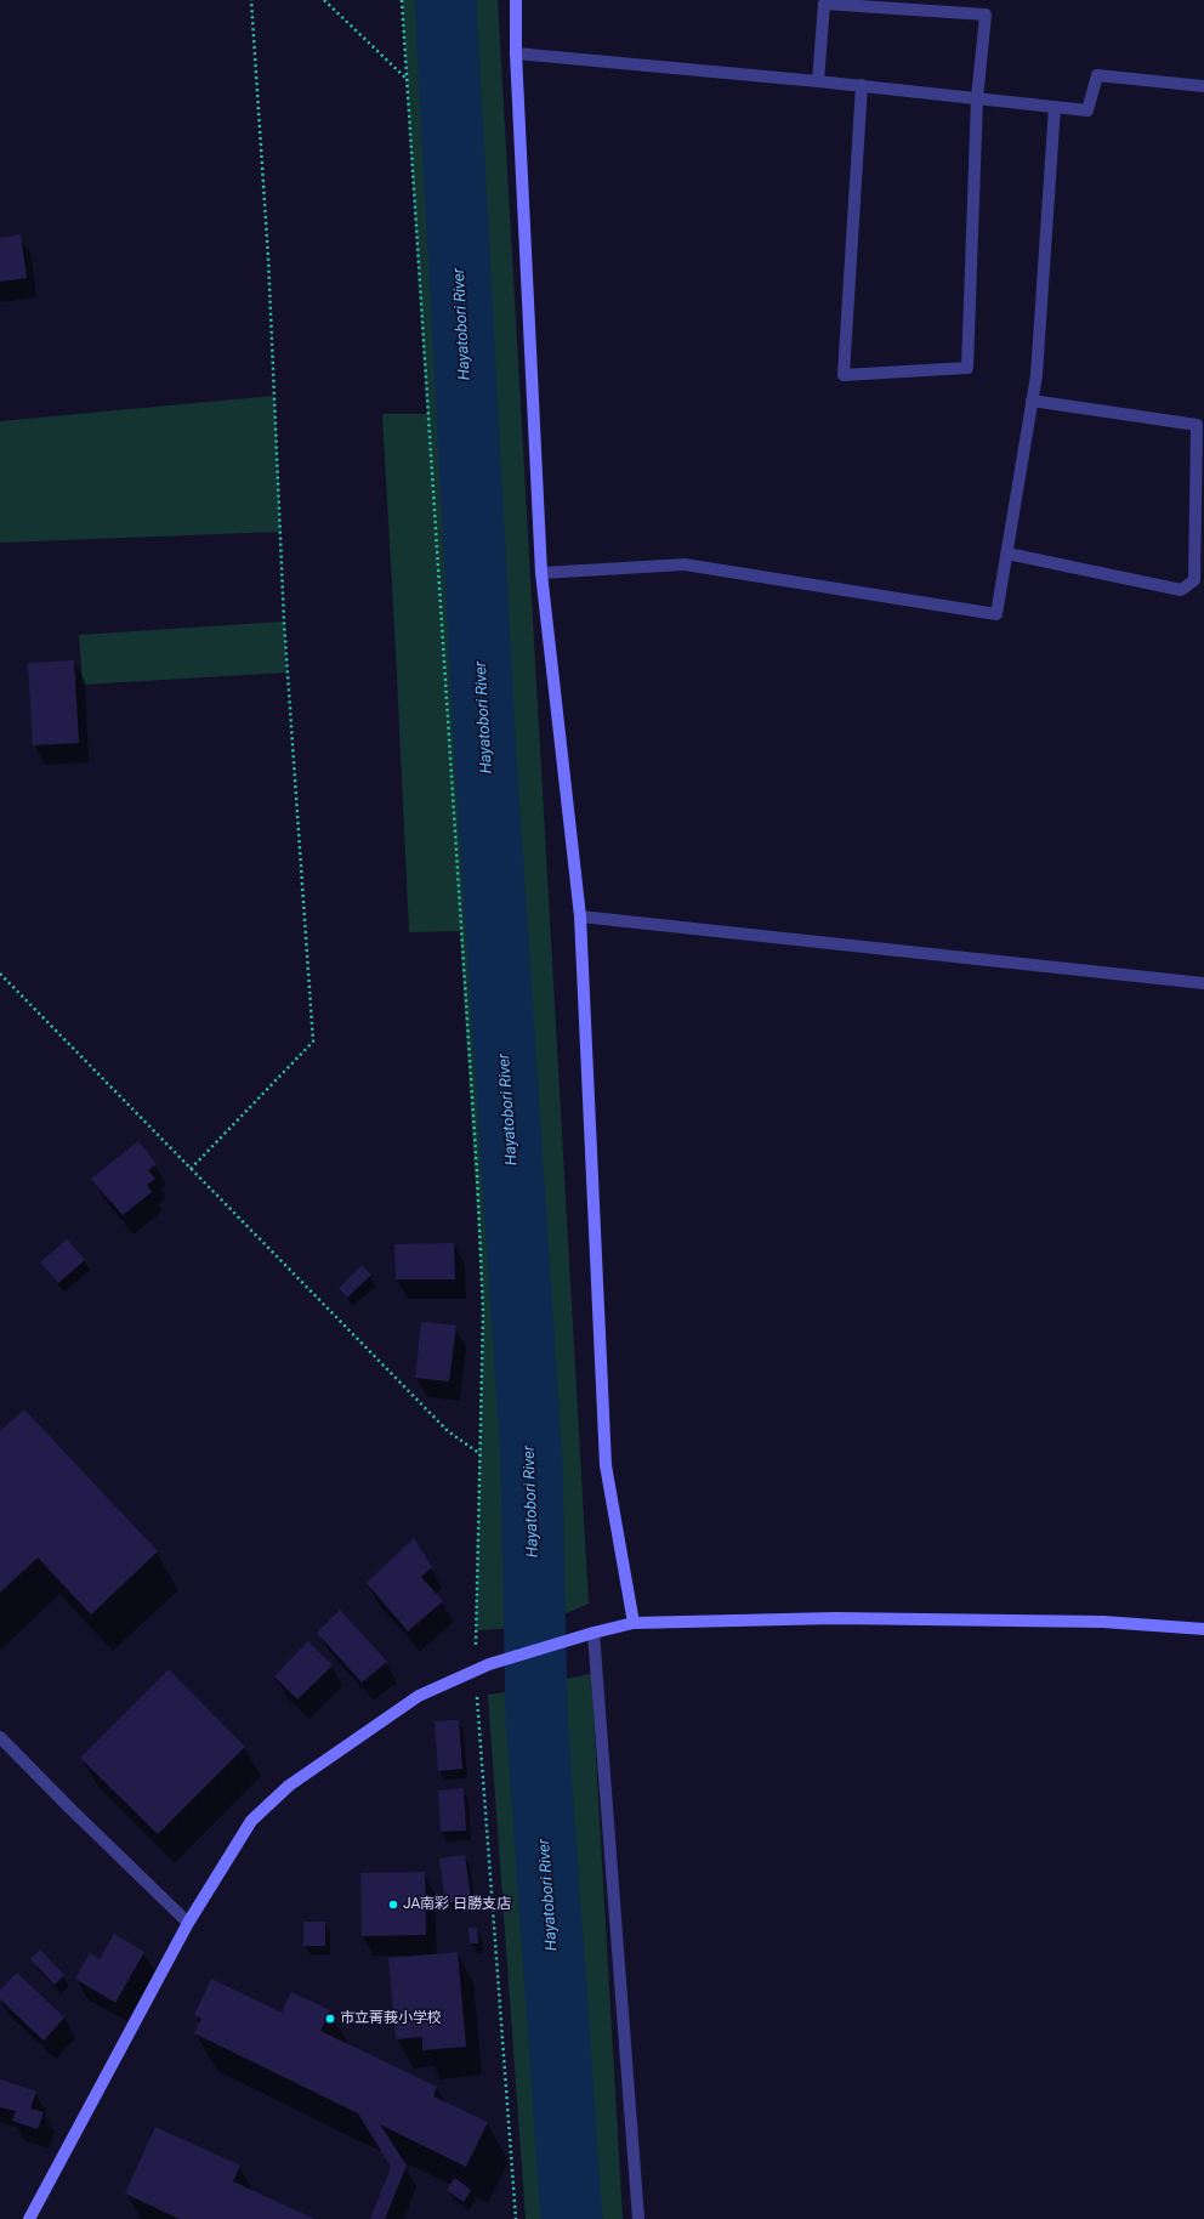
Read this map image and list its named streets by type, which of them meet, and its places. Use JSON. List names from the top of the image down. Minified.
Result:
{"water":["Hayatobori River"],"places":["JA南彩 日勝支店","市立菁莪小学校"]}
